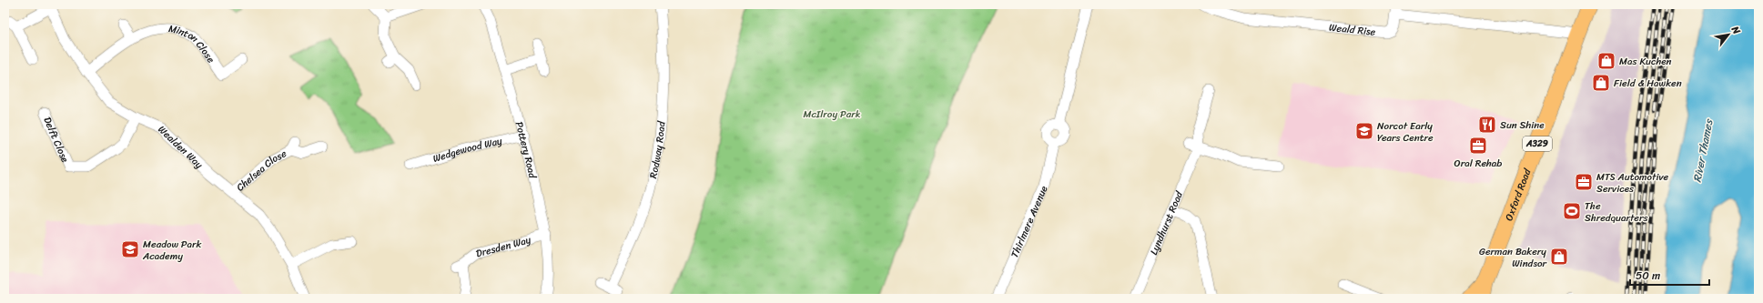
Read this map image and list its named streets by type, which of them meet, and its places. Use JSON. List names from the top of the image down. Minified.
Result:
{"streets":{"main road":["A329","Oxford Road"],"street":["Weald Rise","Minton Close","Delft Close","Wealden Way","Wedgewood Way","Pottery Road","Rodway Road","Chelsea Close","Thirlmere Avenue","Lyndhurst Road","Dresden Way"]},"crossings":[["Weald Rise","Oxford Road"],["Minton Close","Wealden Way"],["Delft Close","Wealden Way"],["Wealden Way","Chelsea Close"],["Wedgewood Way","Pottery Road"],["Pottery Road","Dresden Way"]],"water":["River Thames"],"parks":["McIlroy Park"],"places":{"shop":["Mas Kuchen","Field & Hawken","German Bakery Windsor"],"restaurant":["Sun Shine"],"school or university":["Norcot Early Years Centre","Meadow Park Academy"],"office":["Oral Rehab","MTS Automotive Services"],"sports":["The Shredquarters"]},"scale_bar":"50 m","north":"top right"}
